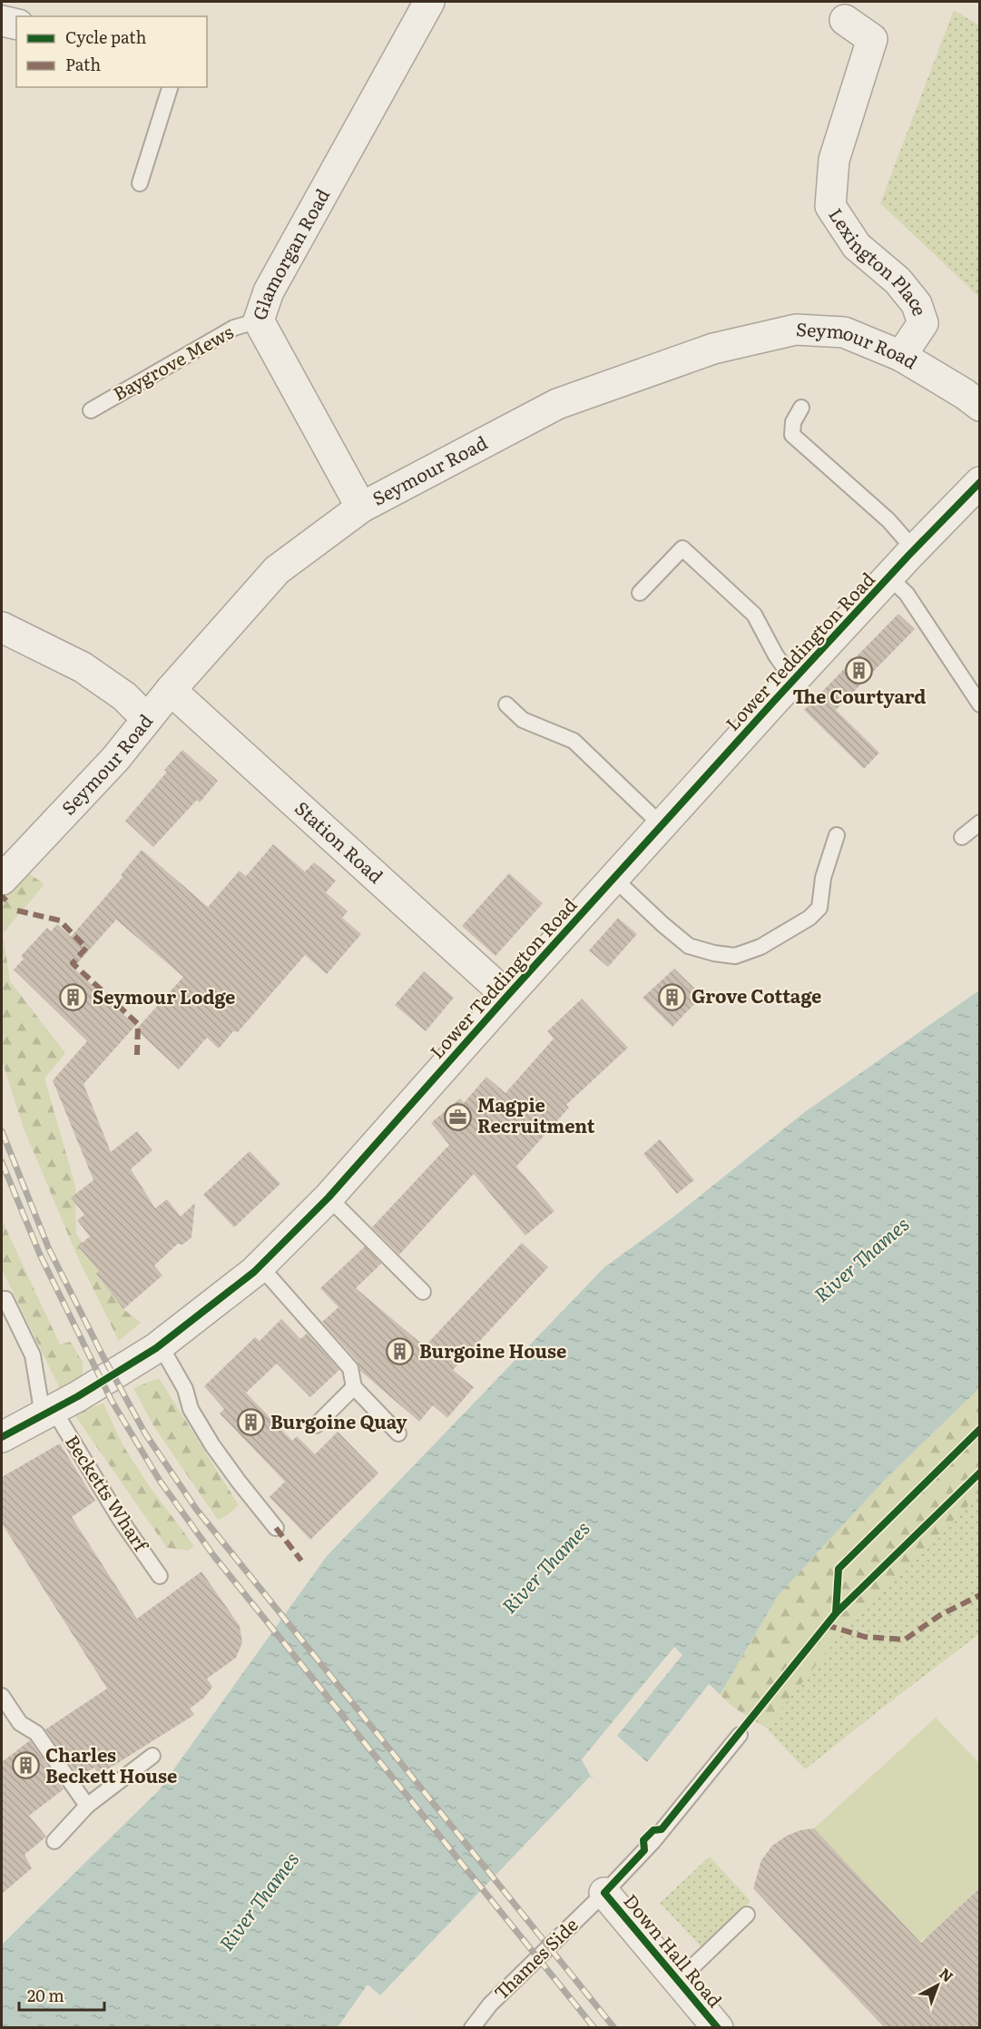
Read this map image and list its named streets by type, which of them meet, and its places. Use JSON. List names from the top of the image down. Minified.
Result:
{"streets":{"street":["Glamorgan Road","Lexington Place","Seymour Road","Lower Teddington Road","Station Road","Down Hall Road"],"lane":["Baygrove Mews","Becketts Wharf","Thames Side"]},"crossings":[["Glamorgan Road","Seymour Road"],["Glamorgan Road","Baygrove Mews"],["Lexington Place","Seymour Road"],["Seymour Road","Station Road"],["Lower Teddington Road","Station Road"],["Lower Teddington Road","Becketts Wharf"],["Down Hall Road","Thames Side"]],"water":["River Thames"],"places":{"building":["The Courtyard","Grove Cottage","Seymour Lodge","Burgoine House","Burgoine Quay","Charles Beckett House"],"office":["Magpie Recruitment"]},"legend":["Cycle path","Path"],"scale_bar":"20 m","north":"top right"}
